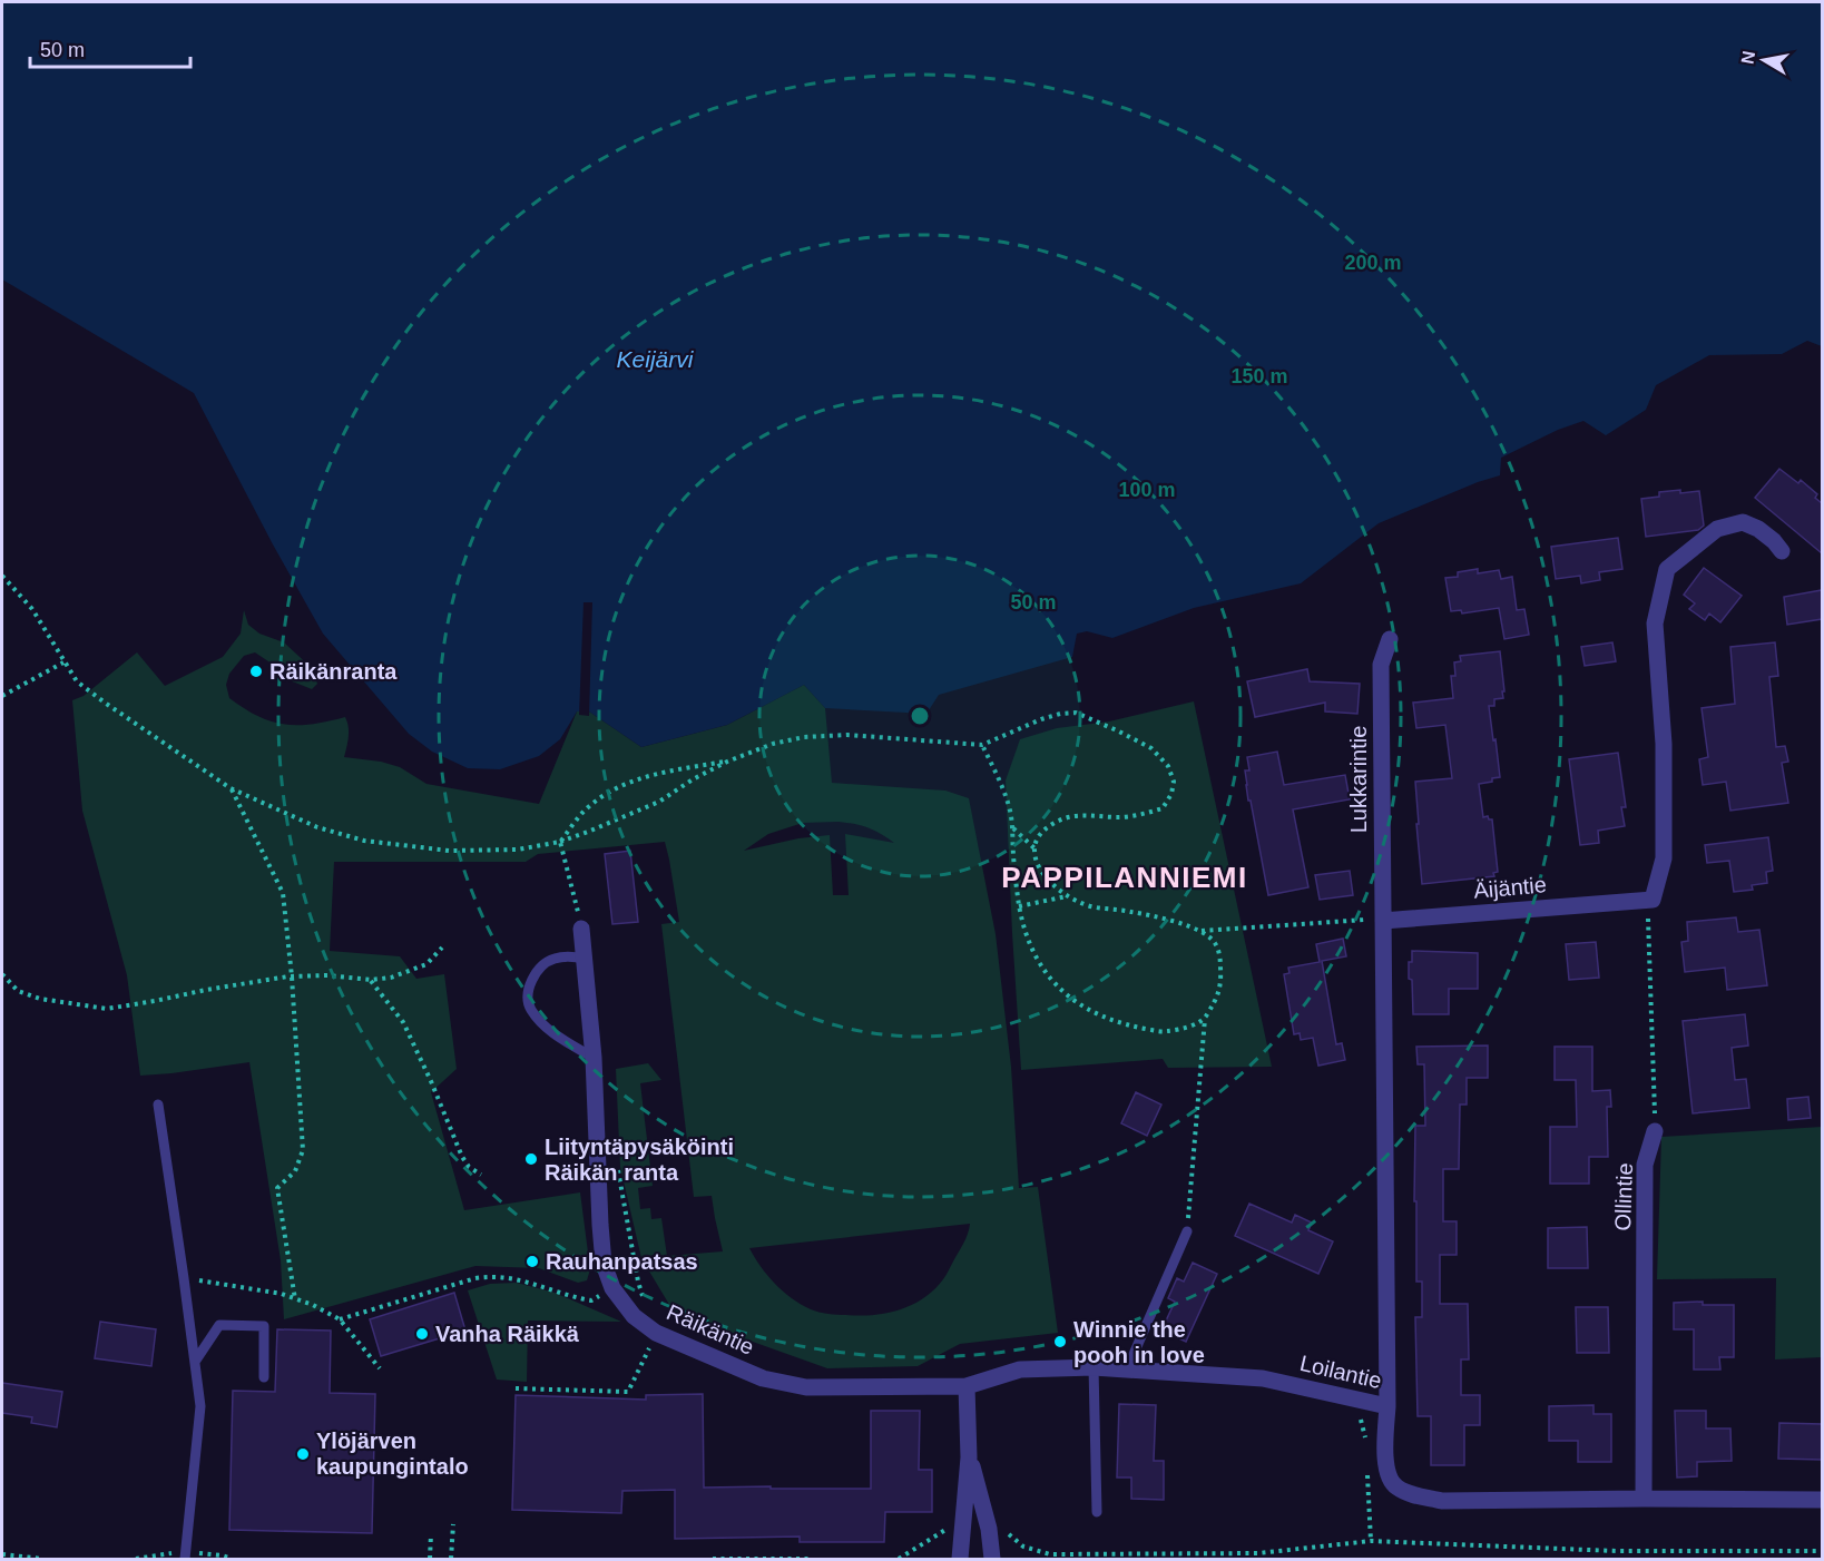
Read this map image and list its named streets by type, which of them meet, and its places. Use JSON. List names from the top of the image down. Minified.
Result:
{"streets":{"street":["Lukkarintie","Äijäntie","Ollintie","Räikäntie","Loilantie"]},"crossings":[["Lukkarintie","Äijäntie"],["Ollintie","Loilantie"],["Räikäntie","Loilantie"]],"districts":["PAPPILANNIEMI"],"water":["Keijärvi"],"places":["Räikänranta","Liityntäpysäköinti Räikän ranta","Rauhanpatsas","Vanha Räikkä","Winnie the pooh in love","Ylöjärven kaupungintalo"],"scale_bar":"50 m","north":"left","rings":["200 m","150 m","100 m","50 m"]}
